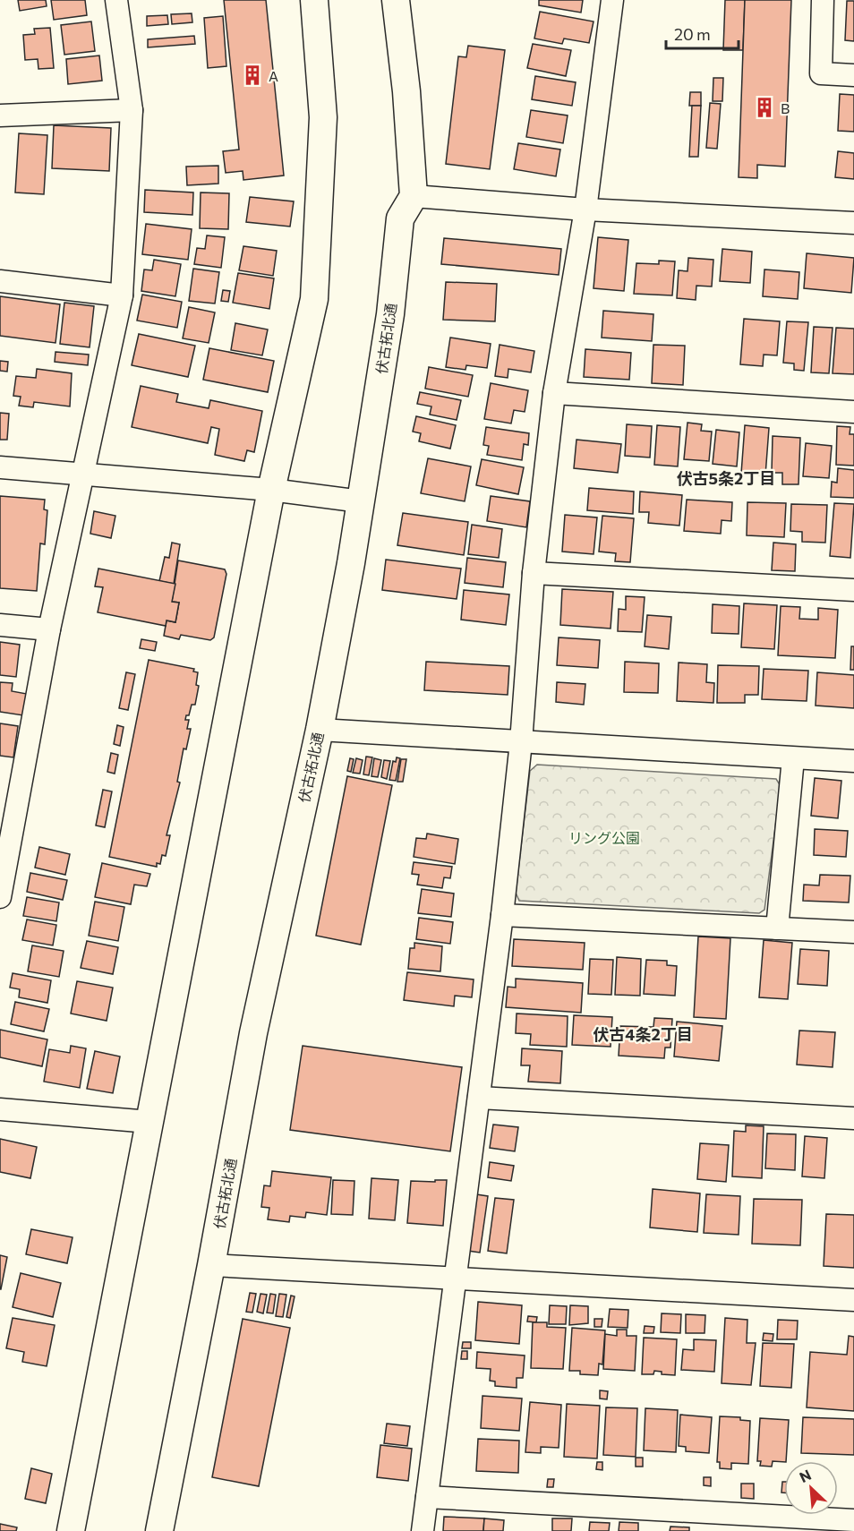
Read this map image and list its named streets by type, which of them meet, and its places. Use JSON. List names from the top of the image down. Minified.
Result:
{"streets":{"street":["伏古拓北通"]},"districts":["伏古5条2丁目","伏古4条2丁目"],"parks":["リング公園"],"places":{"building":["A","B"]},"scale_bar":"20 m","north":"top left"}
